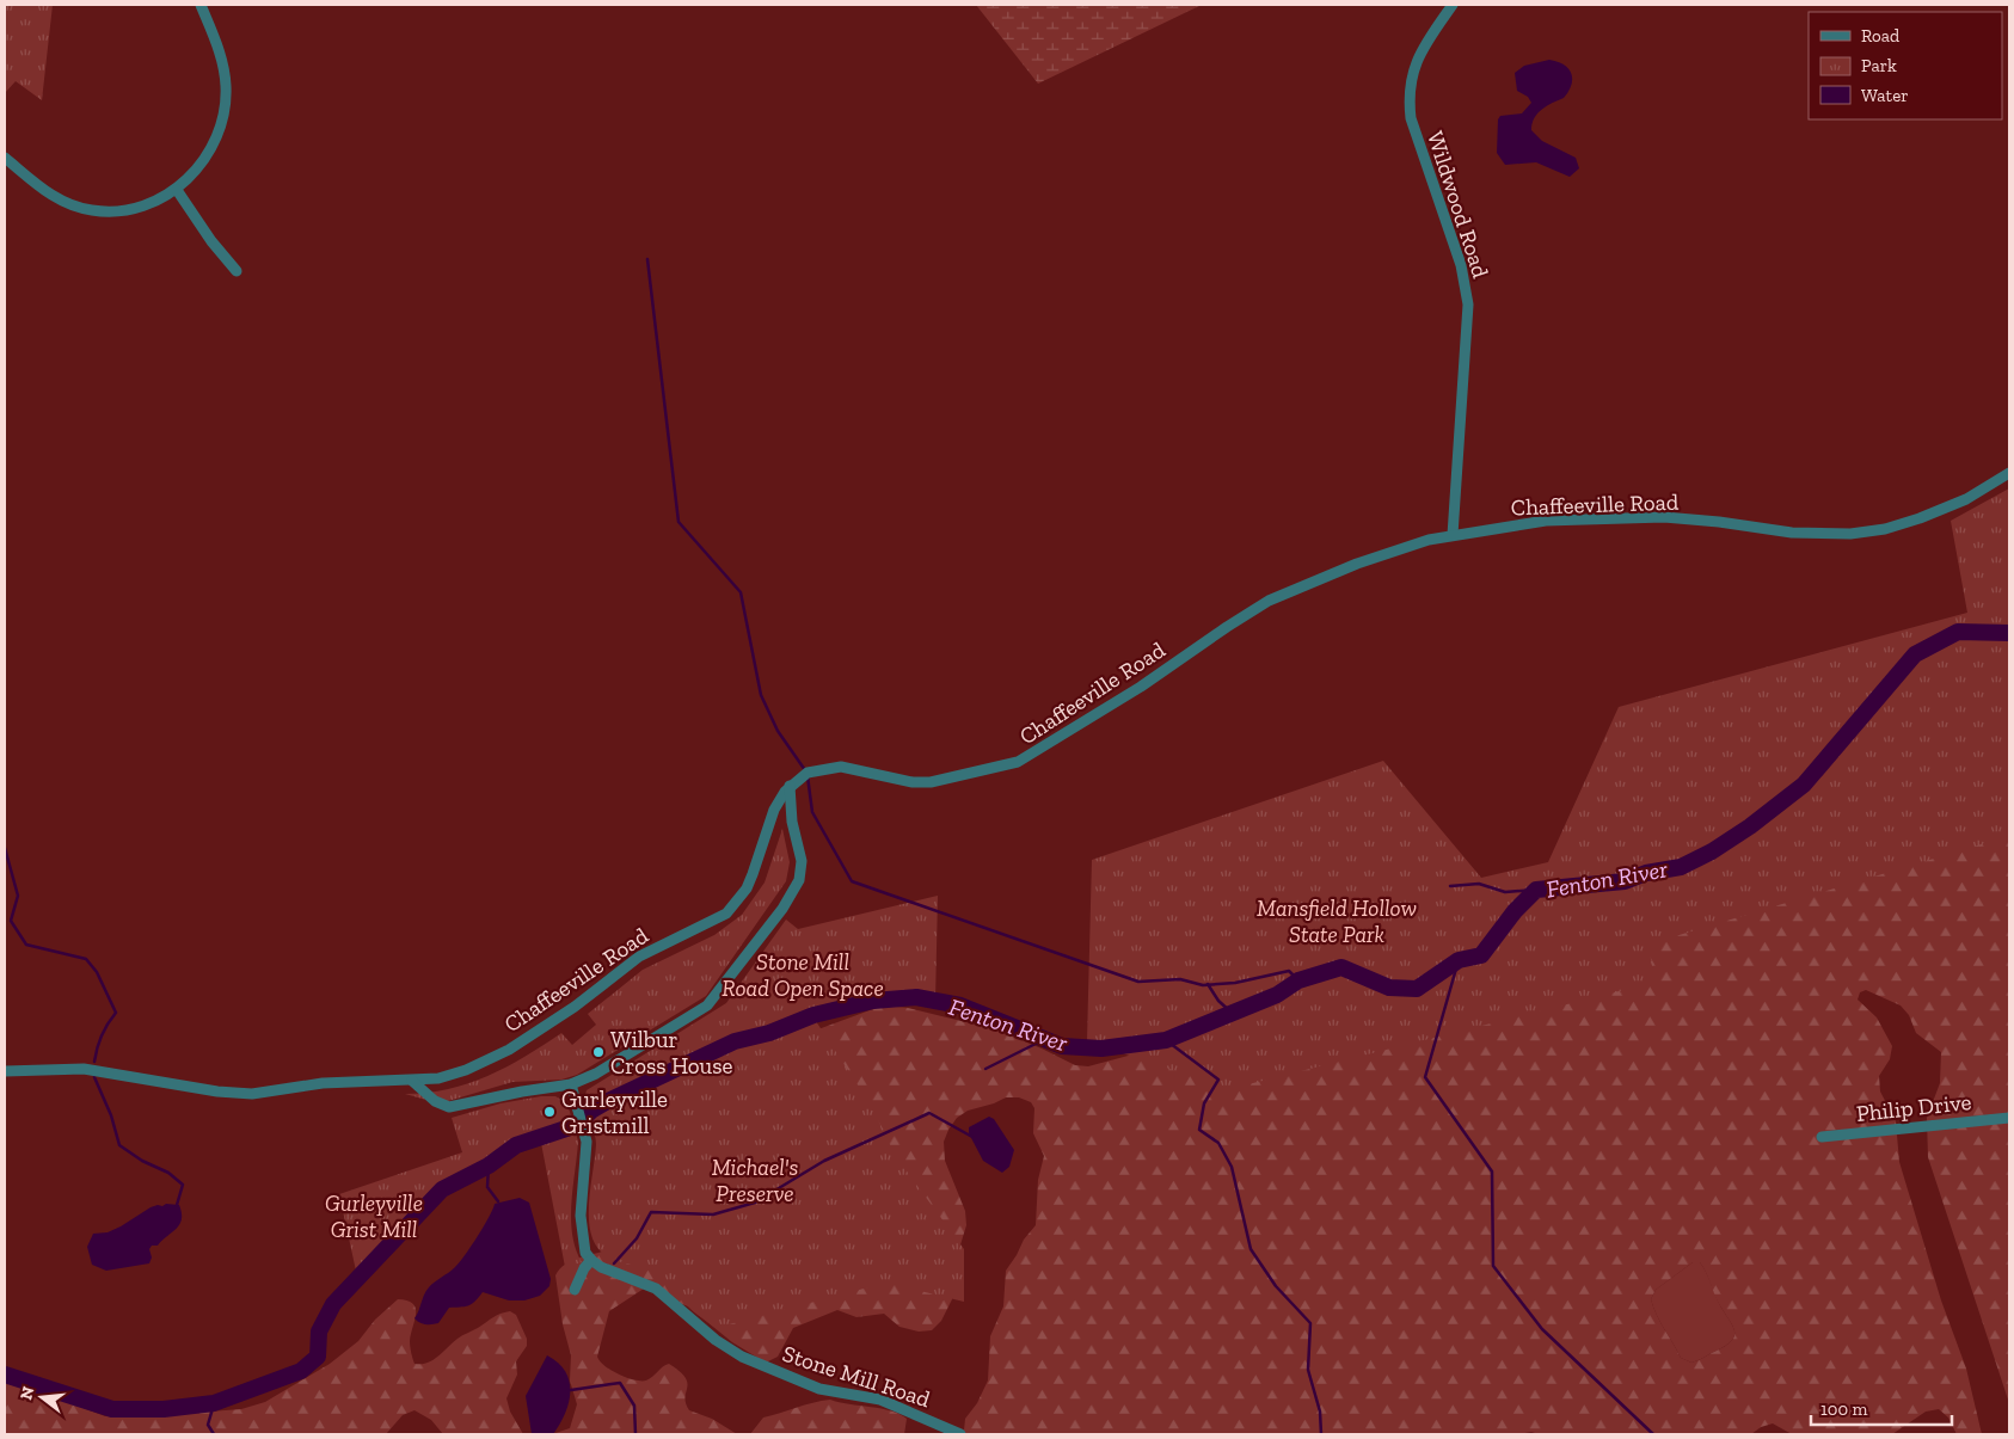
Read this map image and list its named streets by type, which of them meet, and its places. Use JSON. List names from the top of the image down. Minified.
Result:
{"streets":{"street":["Wildwood Road","Chaffeeville Road","Philip Drive","Stone Mill Road"]},"crossings":[["Wildwood Road","Chaffeeville Road"]],"water":["Fenton River"],"parks":["Mansfield Hollow State Park","Stone Mill Road Open Space","Michael's Preserve","Gurleyville Grist Mill"],"places":["Wilbur Cross House","Gurleyville Gristmill"],"legend":["Road","Park","Water"],"scale_bar":"100 m","north":"left"}
